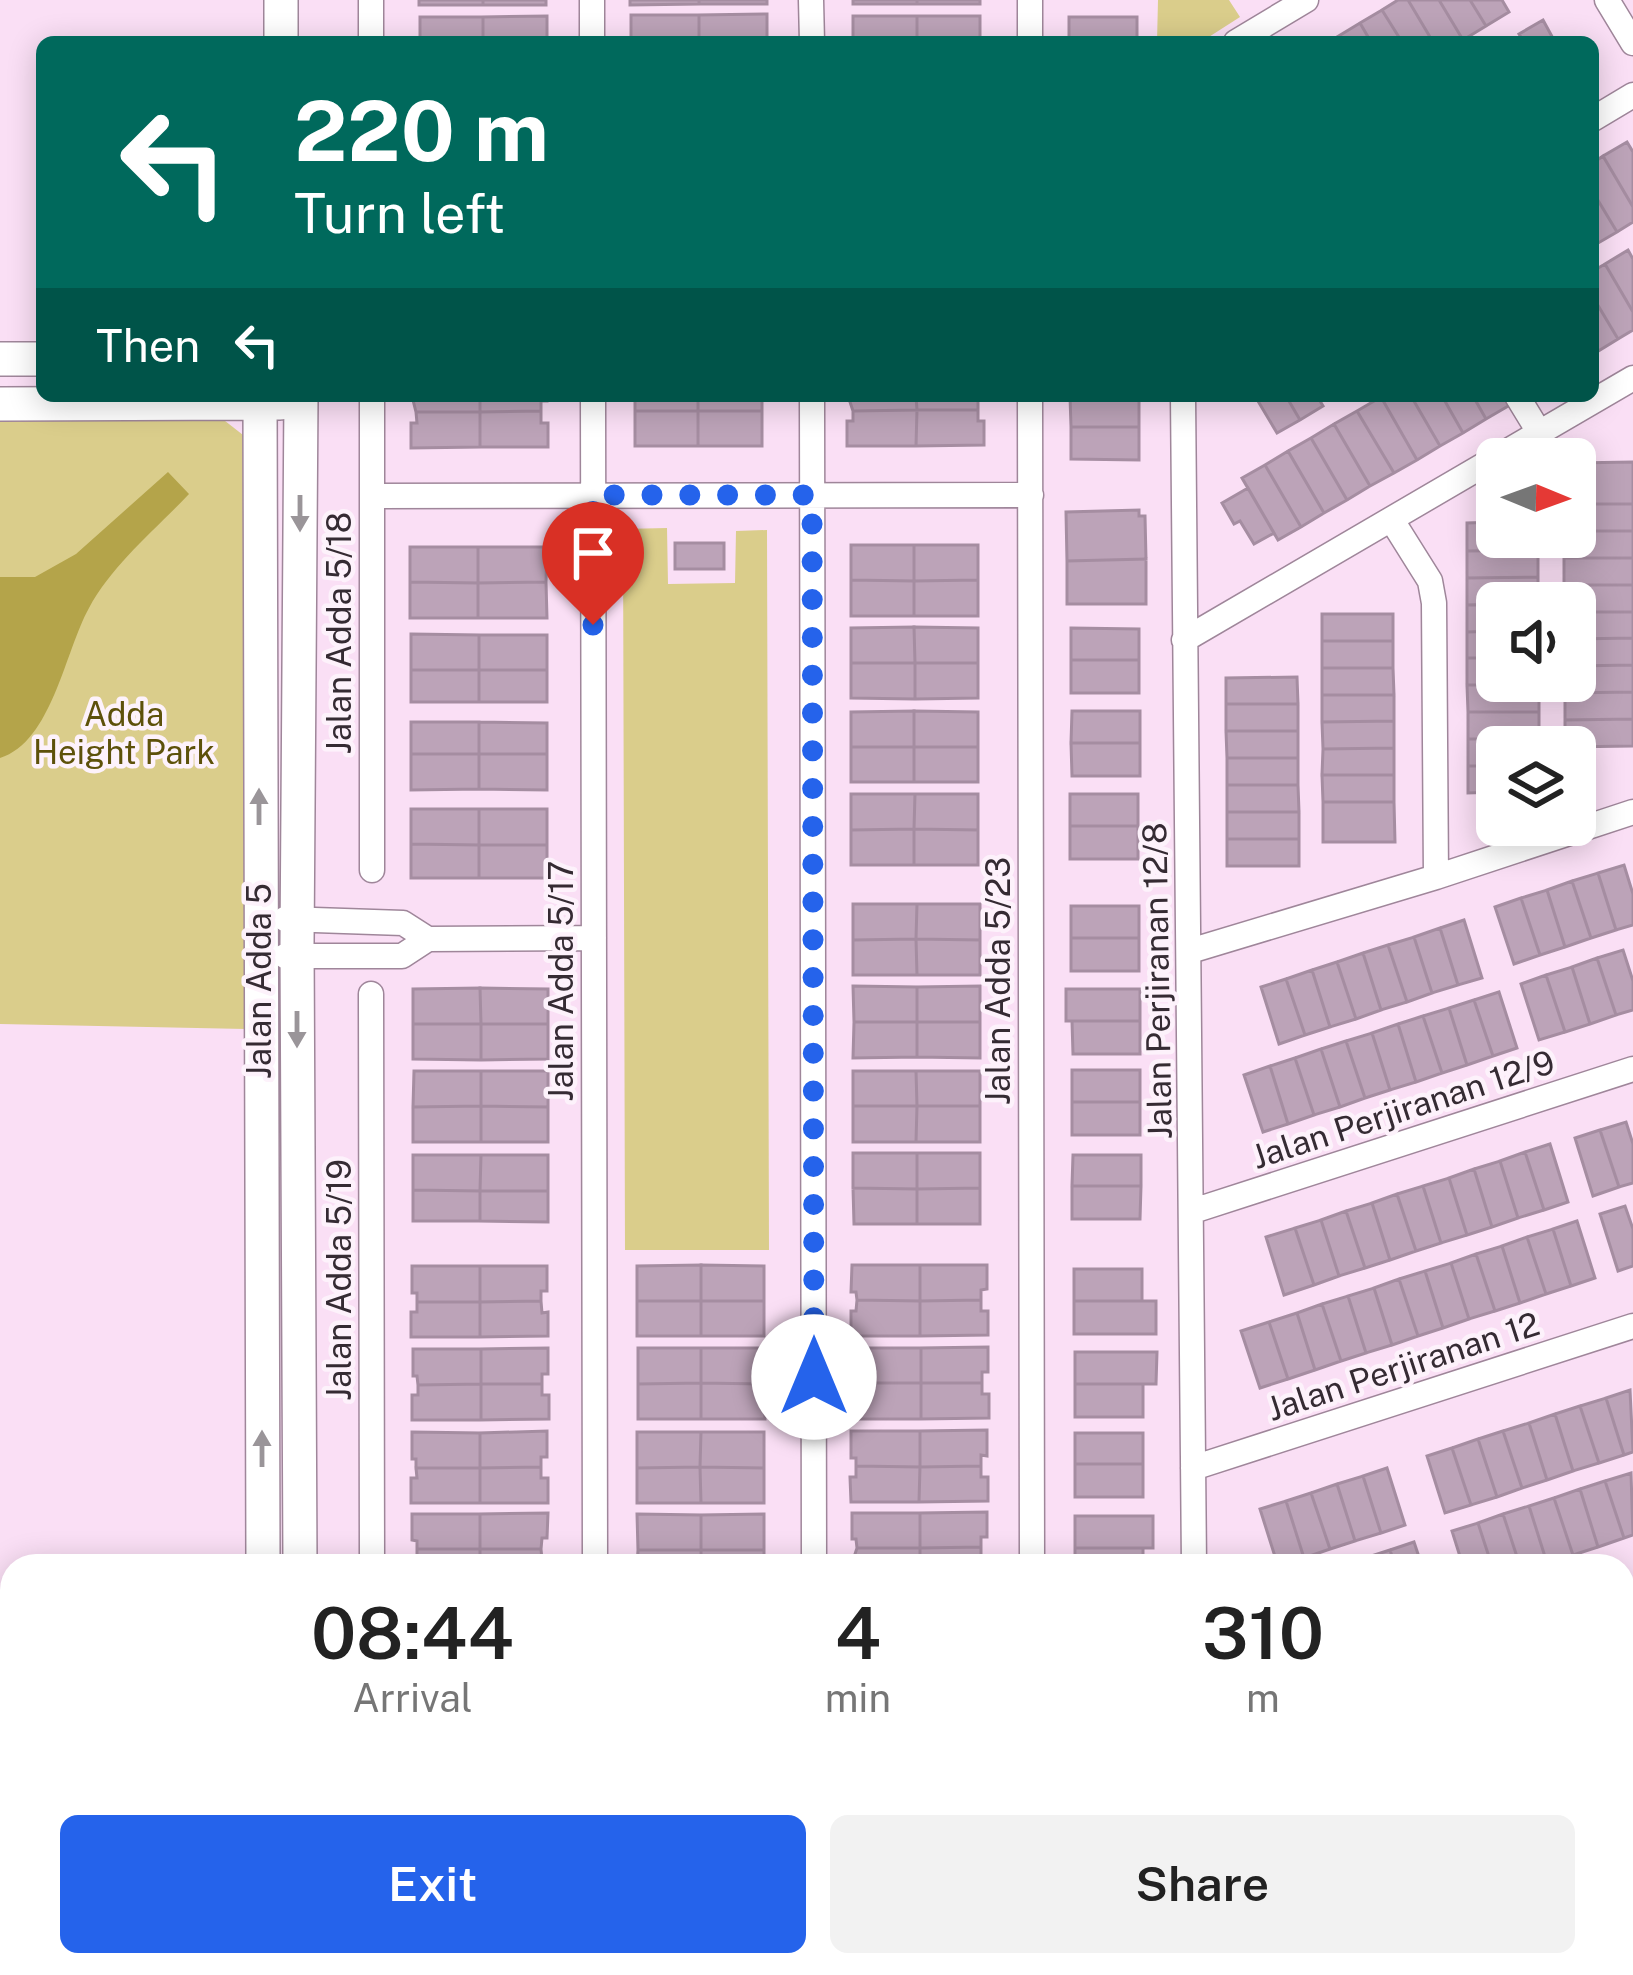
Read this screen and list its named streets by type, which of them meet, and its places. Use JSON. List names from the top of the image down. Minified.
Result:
{"streets":{"main road":["Jalan Adda 5"],"street":["Jalan Adda 5/18","Jalan Adda 5/17","Jalan Adda 5/23","Jalan Perjiranan 12/8","Jalan Perjiranan 12/9","Jalan Adda 5/19","Jalan Perjiranan 12"]},"crossings":[["Jalan Perjiranan 12/8","Jalan Perjiranan 12/9"],["Jalan Perjiranan 12/8","Jalan Perjiranan 12"]],"parks":["Adda Height Park"],"north":"right","page":{"turn":["220 m","Turn left"],"then":"Then","eta":["08:44","Arrival","4","min","310","m"],"buttons":["Exit","Share"]}}
